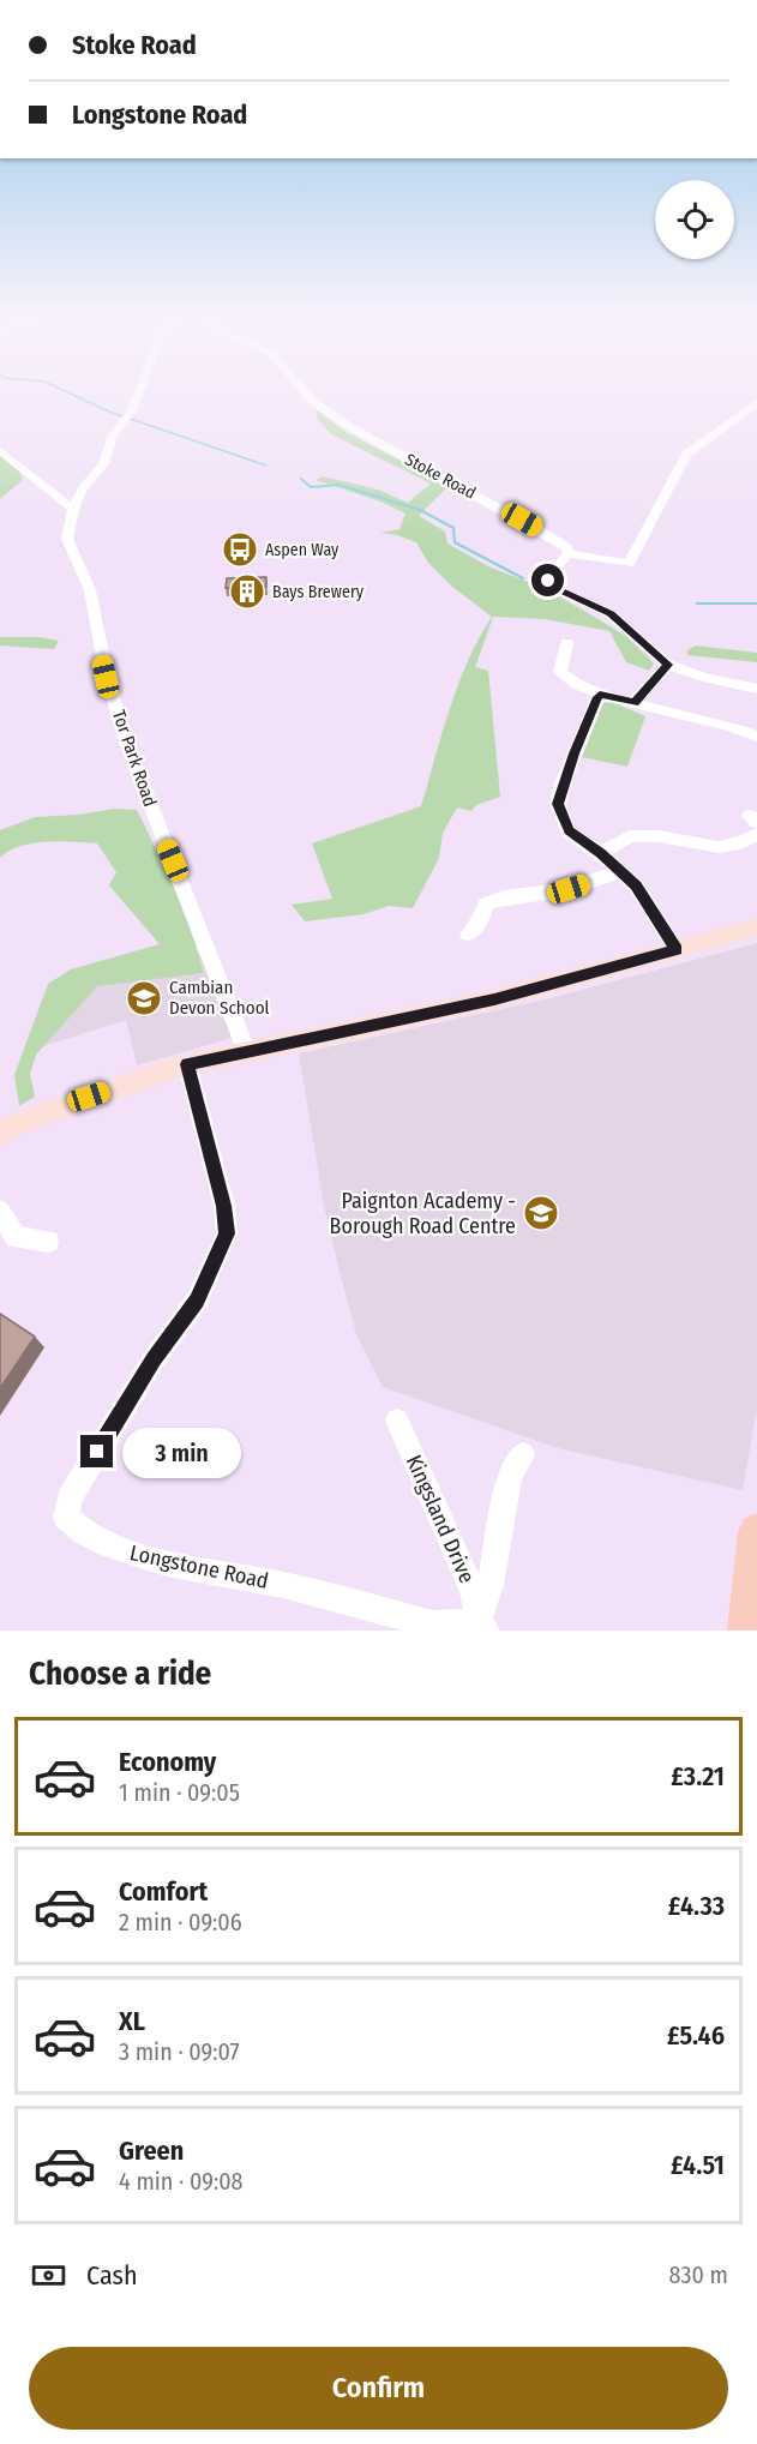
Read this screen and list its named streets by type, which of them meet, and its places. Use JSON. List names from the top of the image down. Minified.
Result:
{"streets":{"street":["Stoke Road","Tor Park Road","Kingsland Drive","Longstone Road"]},"crossings":[["Kingsland Drive","Longstone Road"]],"places":{"bus stop":["Aspen Way"],"building":["Bays Brewery"],"school or university":["Cambian Devon School","Paignton Academy - Borough Road Centre"]},"page":{"banner":["Stoke Road","Longstone Road"],"bubble":"3 min","heading":"Choose a ride","list":[{"name":"Economy","note":"1 min · 09:05","value":"£3.21"},{"name":"Comfort","note":"2 min · 09:06","value":"£4.33"},{"name":"XL","note":"3 min · 09:07","value":"£5.46"},{"name":"Green","note":"4 min · 09:08","value":"£4.51"}],"pay":["Cash","830 m"],"buttons":"Confirm"}}
